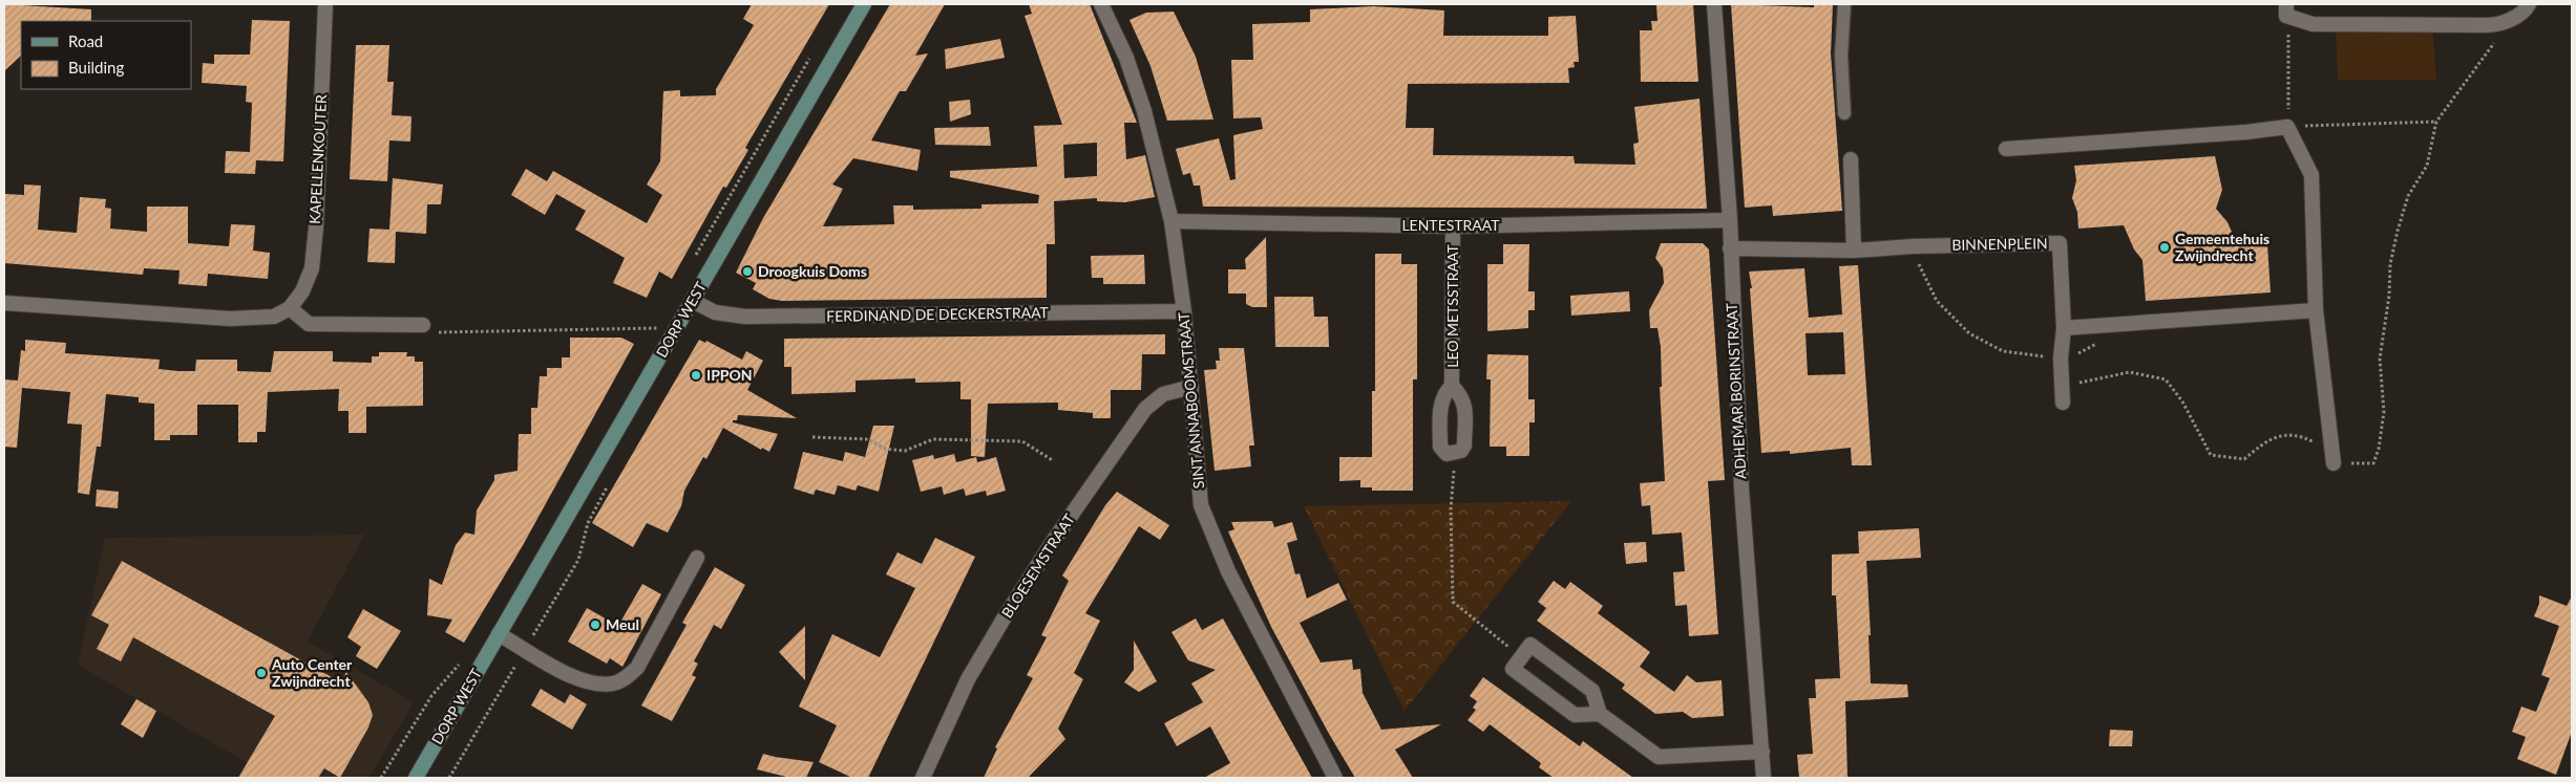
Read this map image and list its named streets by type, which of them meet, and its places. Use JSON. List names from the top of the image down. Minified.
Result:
{"streets":{"main road":["DORP WEST"],"street":["KAPELLENKOUTER","LENTESTRAAT","BINNENPLEIN","LEO METSSTRAAT","FERDINAND DE DECKERSTRAAT","ADHEMAR BORINSTRAAT","SINT ANNABOOMSTRAAT","BLOESEMSTRAAT"]},"crossings":[["LENTESTRAAT","LEO METSSTRAAT"],["LENTESTRAAT","ADHEMAR BORINSTRAAT"],["LENTESTRAAT","SINT ANNABOOMSTRAAT"],["BINNENPLEIN","ADHEMAR BORINSTRAAT"],["FERDINAND DE DECKERSTRAAT","DORP WEST"],["FERDINAND DE DECKERSTRAAT","SINT ANNABOOMSTRAAT"],["SINT ANNABOOMSTRAAT","BLOESEMSTRAAT"]],"places":["Gemeentehuis Zwijndrecht","Droogkuis Doms","IPPON","Meul","Auto Center Zwijndrecht"],"legend":["Road","Building"]}
